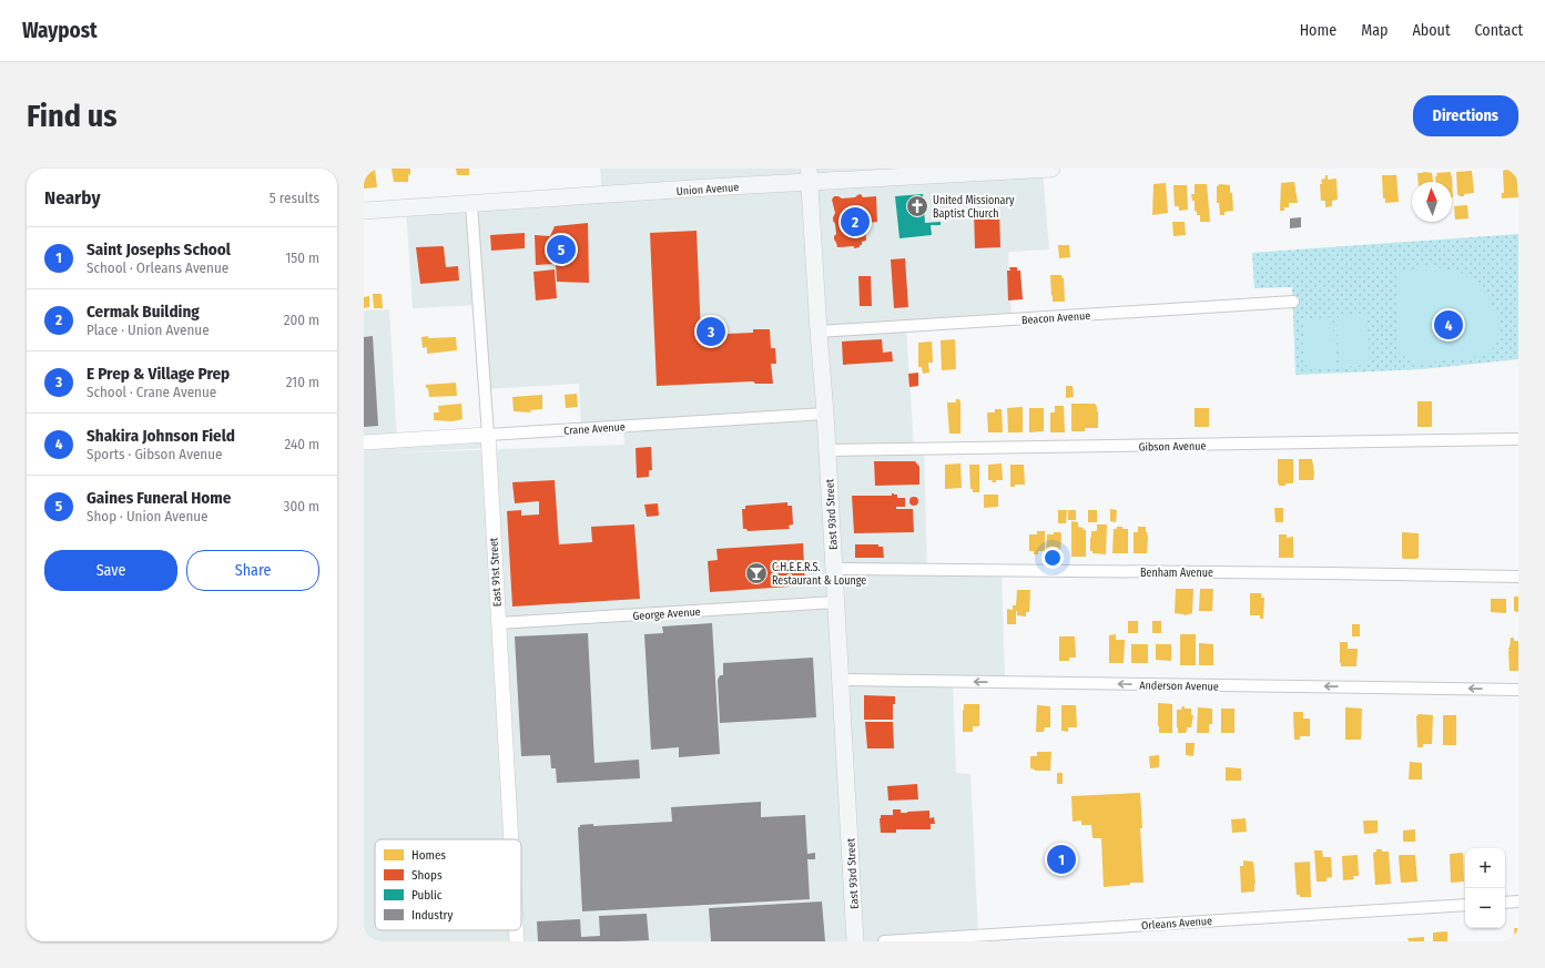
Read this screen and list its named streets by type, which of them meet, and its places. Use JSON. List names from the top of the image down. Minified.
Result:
{"streets":{"main road":["Union Avenue","East 93rd Street"],"street":["Beacon Avenue","Crane Avenue","Gibson Avenue","East 91st Street","Benham Avenue","George Avenue","Anderson Avenue","Orleans Avenue"]},"crossings":[["Union Avenue","East 93rd Street"],["Union Avenue","East 91st Street"],["Beacon Avenue","East 93rd Street"],["Crane Avenue","East 93rd Street"],["Crane Avenue","East 91st Street"],["Gibson Avenue","East 93rd Street"],["East 93rd Street","Benham Avenue"],["East 93rd Street","George Avenue"],["East 93rd Street","Anderson Avenue"],["East 91st Street","George Avenue"]],"one_way":["Anderson Avenue"],"places":{"church":["United Missionary Baptist Church"],"bar":["C.H.E.E.R.S. Restaurant & Lounge"]},"legend":["Homes","Shops","Public","Industry"],"north":"top","page":{"header":"Waypost","nav":["Home","Map","About","Contact"],"buttons":["Directions",["Save","Share"]],"title":"Find us","heading":["Nearby","5 results"],"pins":["2","5","4","3","1"],"list":[{"mark":"1","name":"Saint Josephs School","note":"School · Orleans Avenue","value":"150 m"},{"mark":"2","name":"Cermak Building","note":"Place · Union Avenue","value":"200 m"},{"mark":"3","name":"E Prep & Village Prep","note":"School · Crane Avenue","value":"210 m"},{"mark":"4","name":"Shakira Johnson Field","note":"Sports · Gibson Avenue","value":"240 m"},{"mark":"5","name":"Gaines Funeral Home","note":"Shop · Union Avenue","value":"300 m"}],"map_buttons":["+","−"]}}
